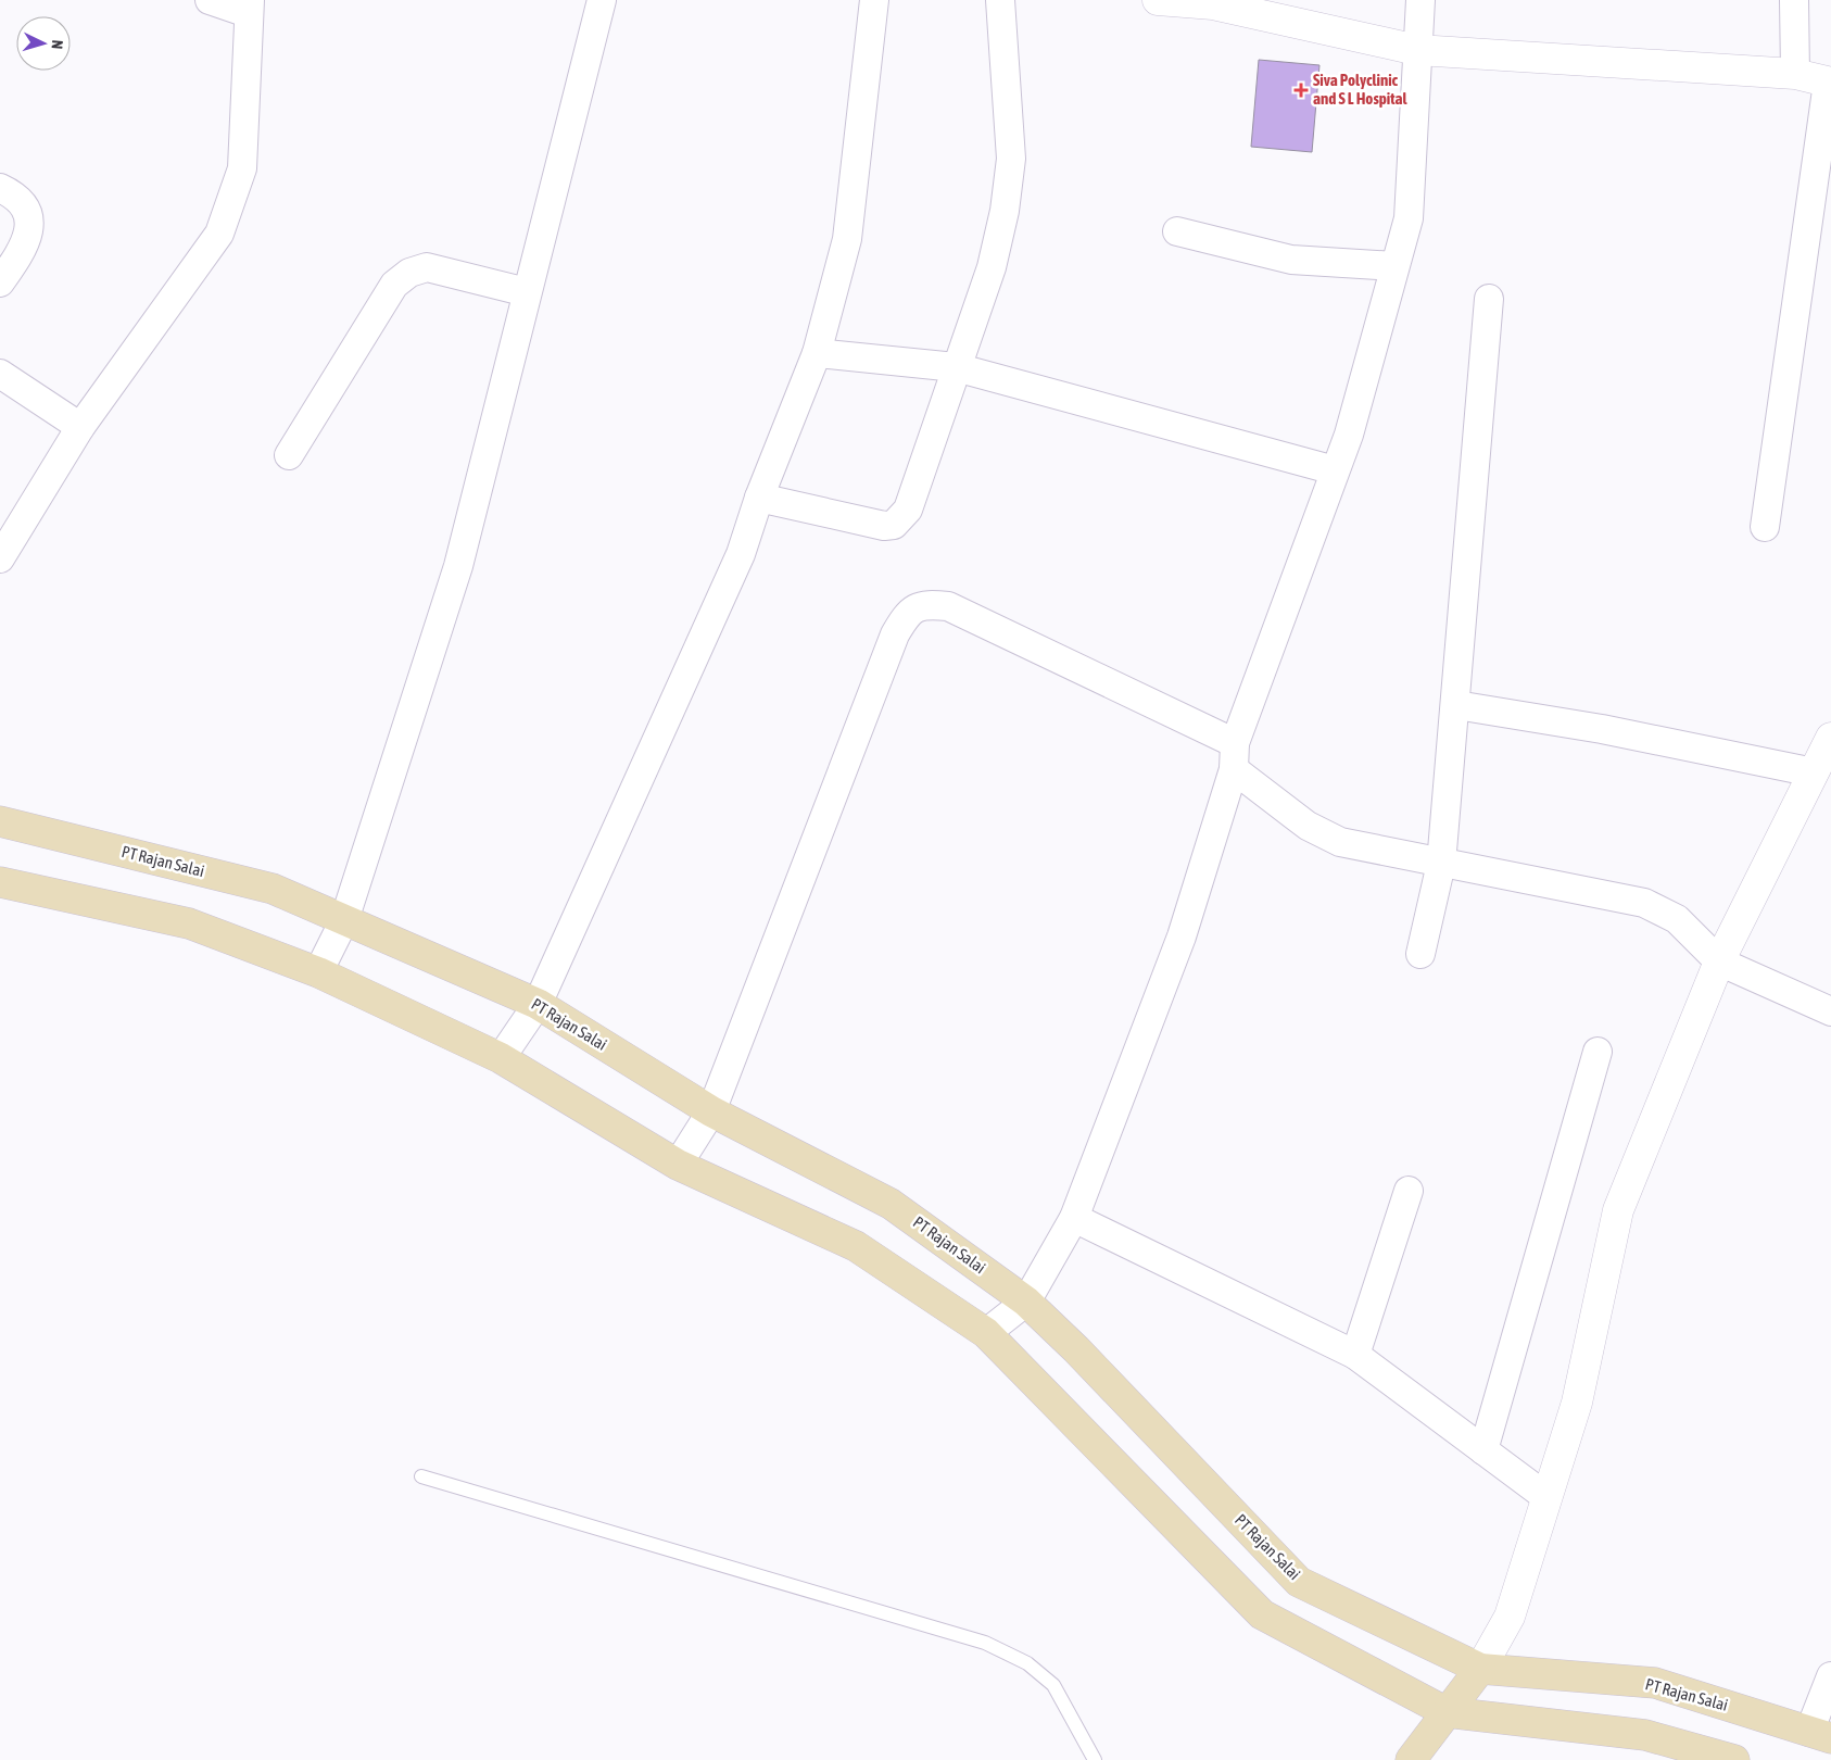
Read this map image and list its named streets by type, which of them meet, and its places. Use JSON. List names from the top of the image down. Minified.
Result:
{"streets":{"main road":["PT Rajan Salai"]},"places":{"health":["Siva Polyclinic and S L Hospital"]},"north":"right"}
